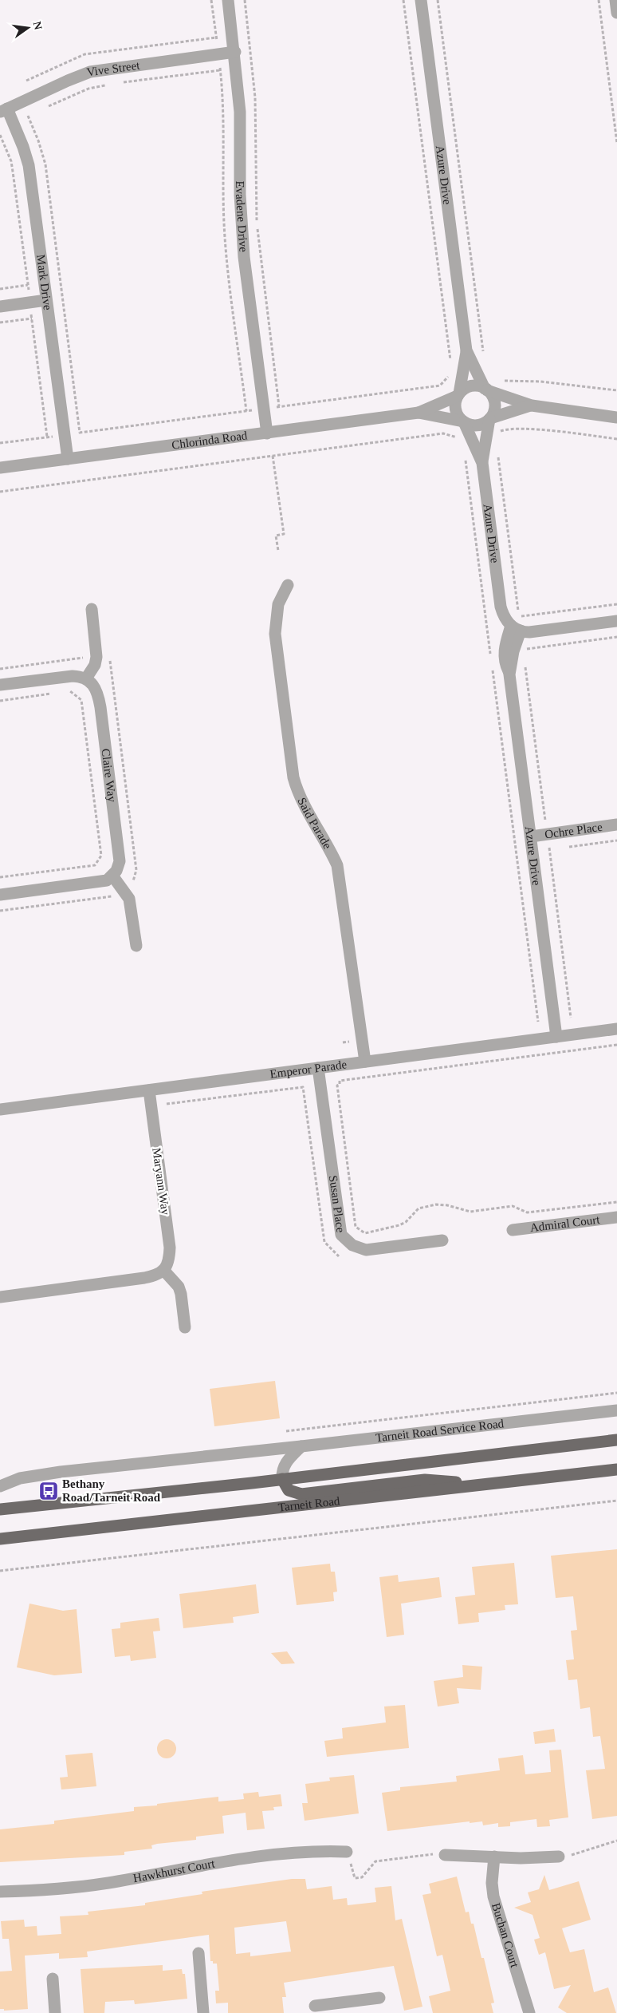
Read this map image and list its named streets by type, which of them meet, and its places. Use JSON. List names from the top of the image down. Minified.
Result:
{"streets":{"main road":["Tarneit Road"],"street":["Vive Street","Azure Drive","Evadene Drive","Mark Drive","Chlorinda Road","Claire Way","Said Parade","Ochre Place","Emperor Parade","Maryann Way","Susan Place","Admiral Court","Tarneit Road Service Road","Hawkhurst Court","Buchan Court"]},"crossings":[["Vive Street","Evadene Drive"],["Vive Street","Mark Drive"],["Azure Drive","Chlorinda Road"],["Azure Drive","Ochre Place"],["Azure Drive","Emperor Parade"],["Evadene Drive","Chlorinda Road"],["Mark Drive","Chlorinda Road"],["Said Parade","Emperor Parade"],["Emperor Parade","Maryann Way"],["Emperor Parade","Susan Place"]],"places":{"bus stop":["Bethany Road/Tarneit Road"]},"north":"right"}
